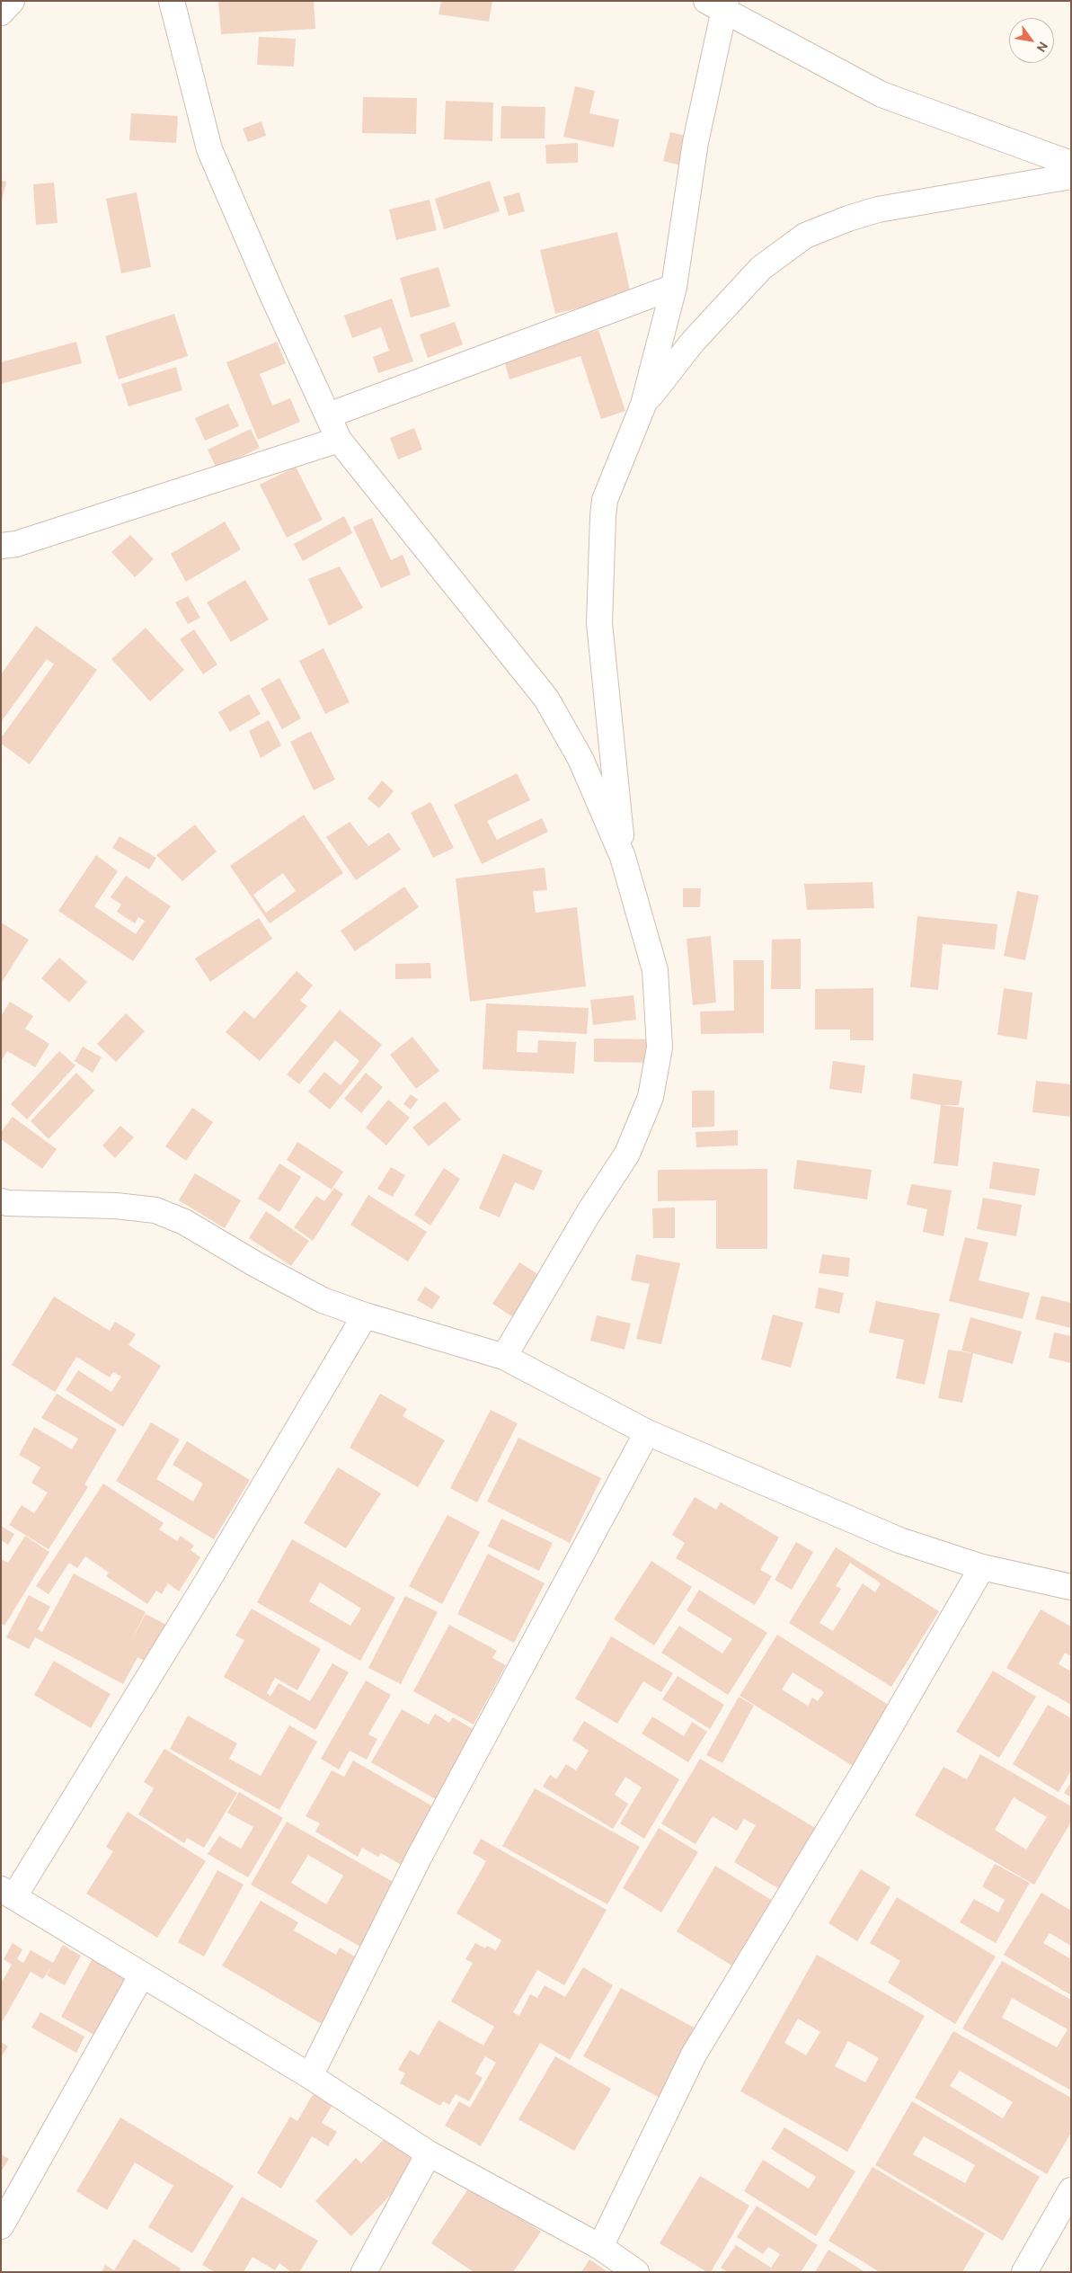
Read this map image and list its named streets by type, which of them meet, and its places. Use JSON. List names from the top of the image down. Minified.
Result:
{"north":"bottom right"}
